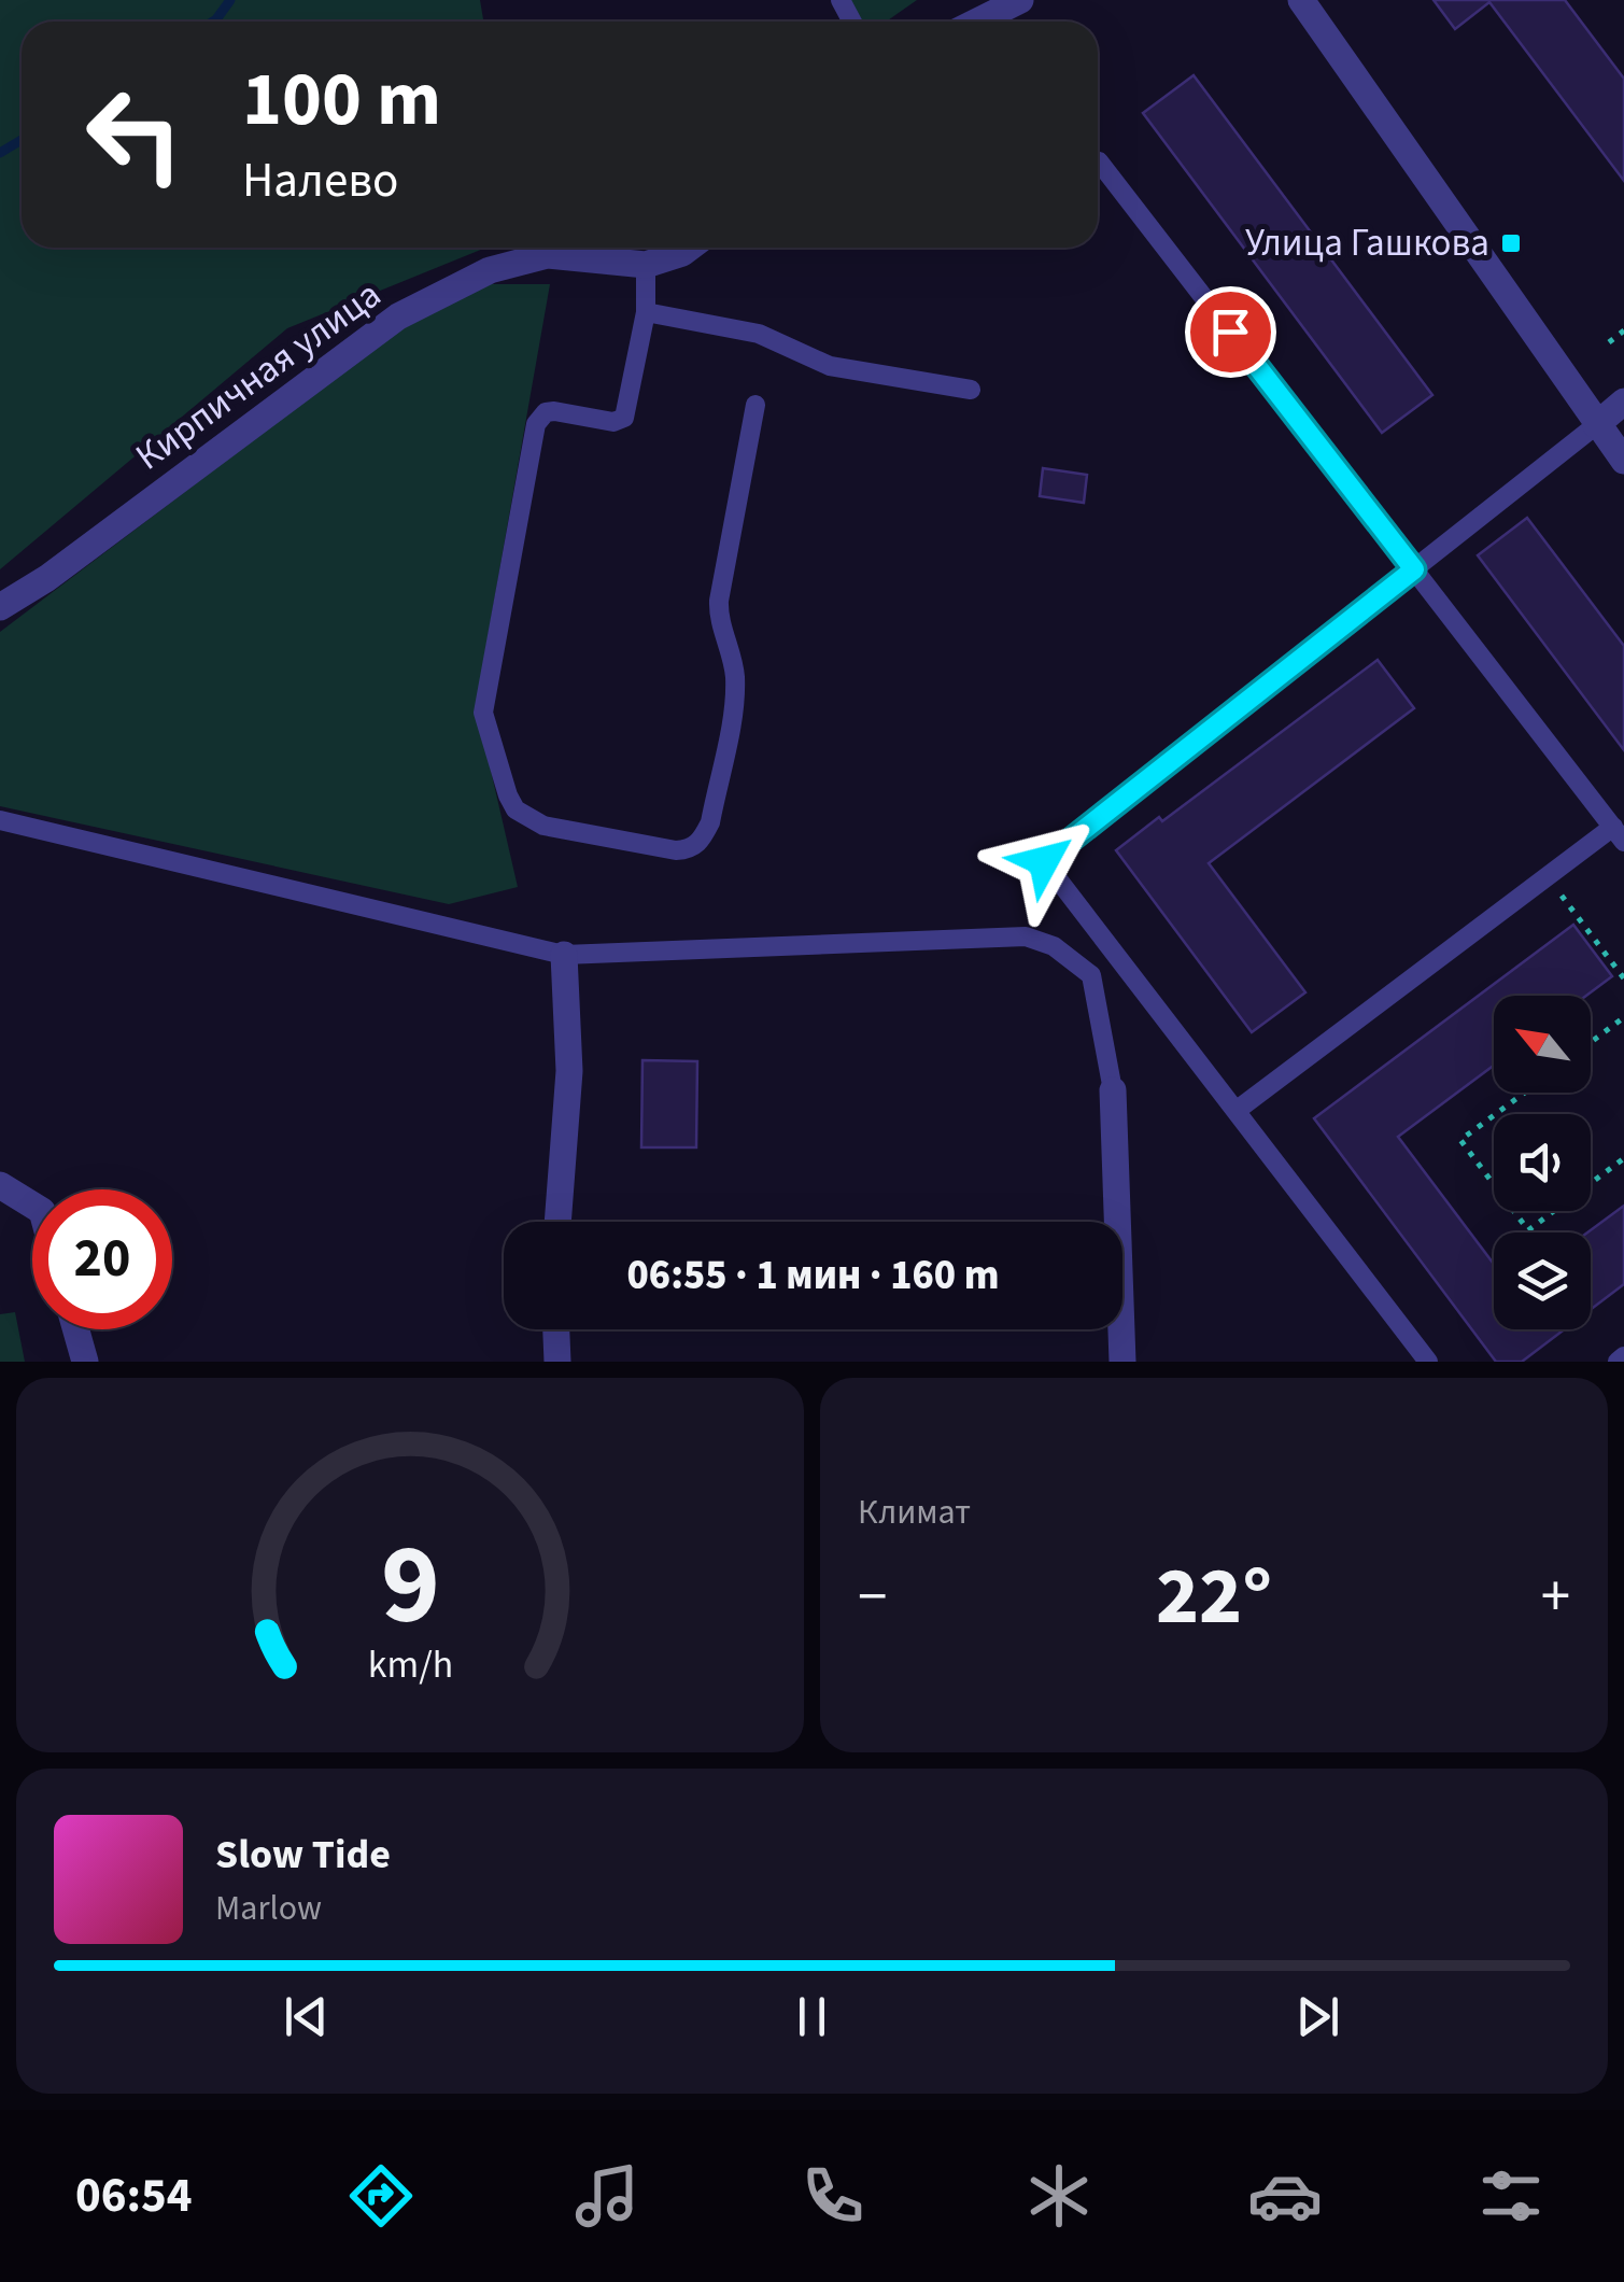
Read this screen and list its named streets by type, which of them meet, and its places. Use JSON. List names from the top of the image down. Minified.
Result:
{"streets":{"street":["Кирпичная улица"]},"places":{"transit":["Улица Гашкова"]},"north":"top left","page":{"turn":["100 m","Налево"],"limit":"20","trip":"06:55 · 1 мин · 160 m","tile":"Климат","heat":["−","22°","+"],"song":["Slow Tide","Marlow"],"tabs":"06:54","gauge":["9","km/h"]}}
